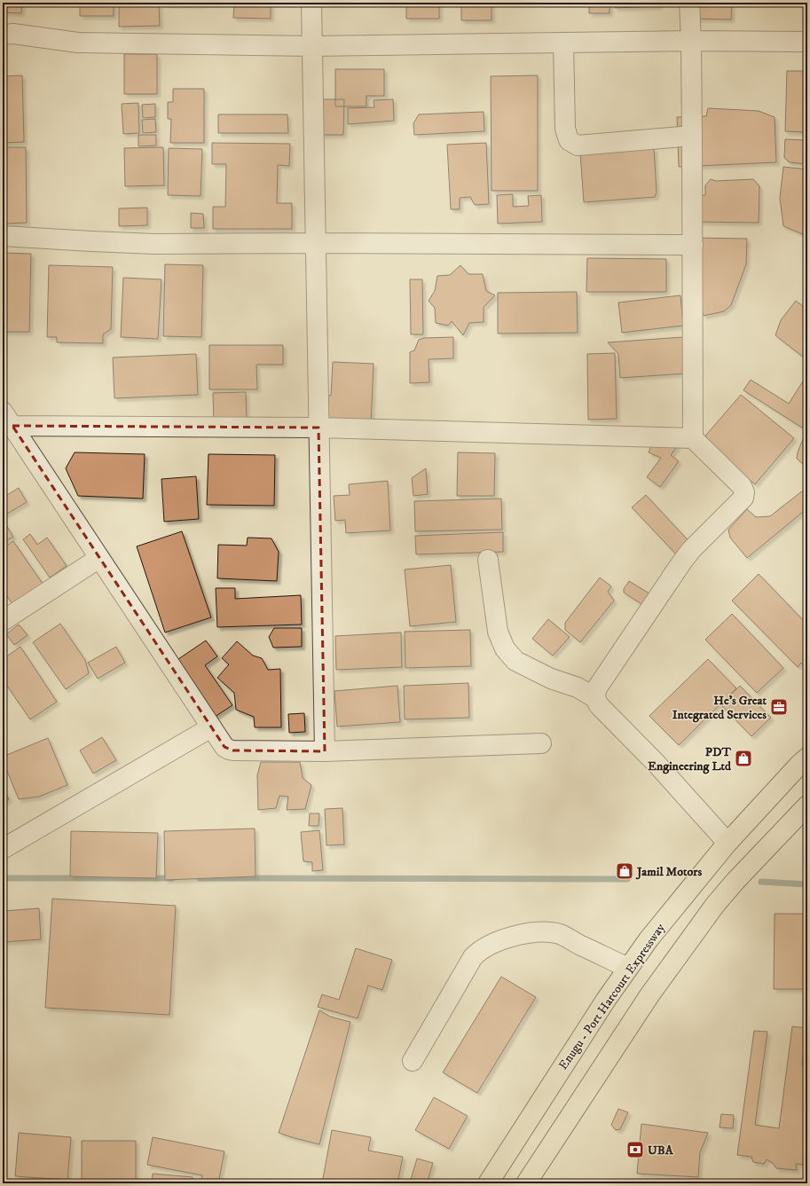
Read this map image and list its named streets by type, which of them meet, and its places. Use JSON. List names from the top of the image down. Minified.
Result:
{"streets":{"highway":["Enugu - Port Harcourt Expressway"]},"places":{"office":["He's Great Integrated Services"],"shop":["PDT Engineering Ltd","Jamil Motors"],"bank":["UBA"]}}
